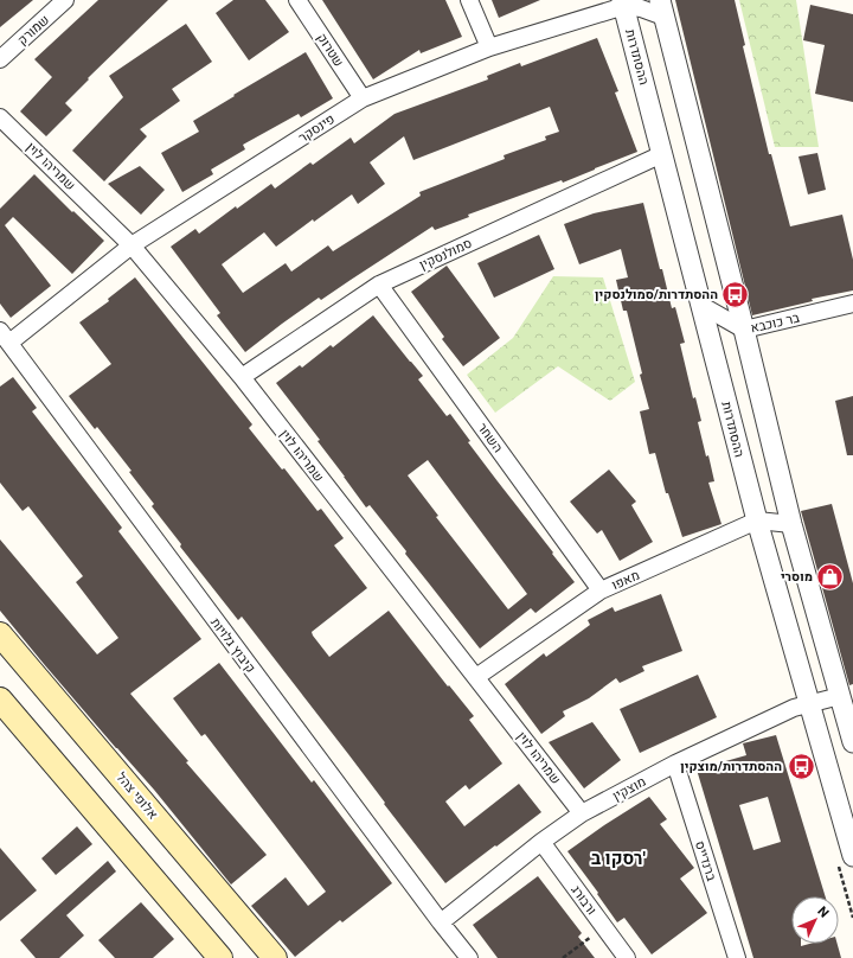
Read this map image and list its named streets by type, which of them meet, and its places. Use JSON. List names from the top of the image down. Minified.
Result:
{"streets":{"main road":["אלופי צהל"],"street":["שמורק","שטרוק","ההסתדרות","פינסקר","שמריהו לוין","סמולנסקין","בר כוכבא","השחר","מאפו","קיבוץ גלויות","מוצקין","ברנדייס","ורבורג"]},"crossings":[["שטרוק","פינסקר"],["ההסתדרות","פינסקר"],["ההסתדרות","סמולנסקין"],["ההסתדרות","בר כוכבא"],["ההסתדרות","מאפו"],["ההסתדרות","מוצקין"],["פינסקר","שמריהו לוין"],["פינסקר","קיבוץ גלויות"],["שמריהו לוין","סמולנסקין"],["שמריהו לוין","מאפו"],["שמריהו לוין","מוצקין"],["סמולנסקין","השחר"],["השחר","מאפו"],["קיבוץ גלויות","מוצקין"],["מוצקין","ברנדייס"],["מוצקין","ורבורג"]],"districts":["רסקו ב'"],"places":{"bus stop":["ההסתדרות/סמולנסקין","ההסתדרות/מוצקין"],"shop":["מוסרי"]},"north":"top right"}
